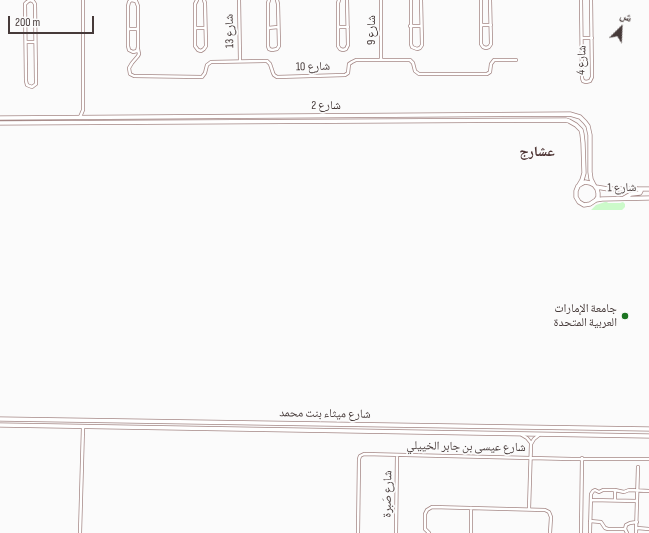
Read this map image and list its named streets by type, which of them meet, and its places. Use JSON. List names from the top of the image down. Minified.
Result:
{"streets":{"street":["شارع 9","شارع 13","شارع 4","شارع 10","شارع 2","شارع 1","شارع ميثاء بنت محمد","شارع عيسى بن جابر الخييلي","شارع صَبرة"]},"crossings":[["شارع 9","شارع 10"],["شارع 13","شارع 10"],["شارع 2","شارع 1"],["شارع عيسى بن جابر الخييلي","شارع صَبرة"]],"districts":["عشارج"],"places":["جامعة الإمارات العربية المتحدة"],"scale_bar":"200 m","north":"top right"}
